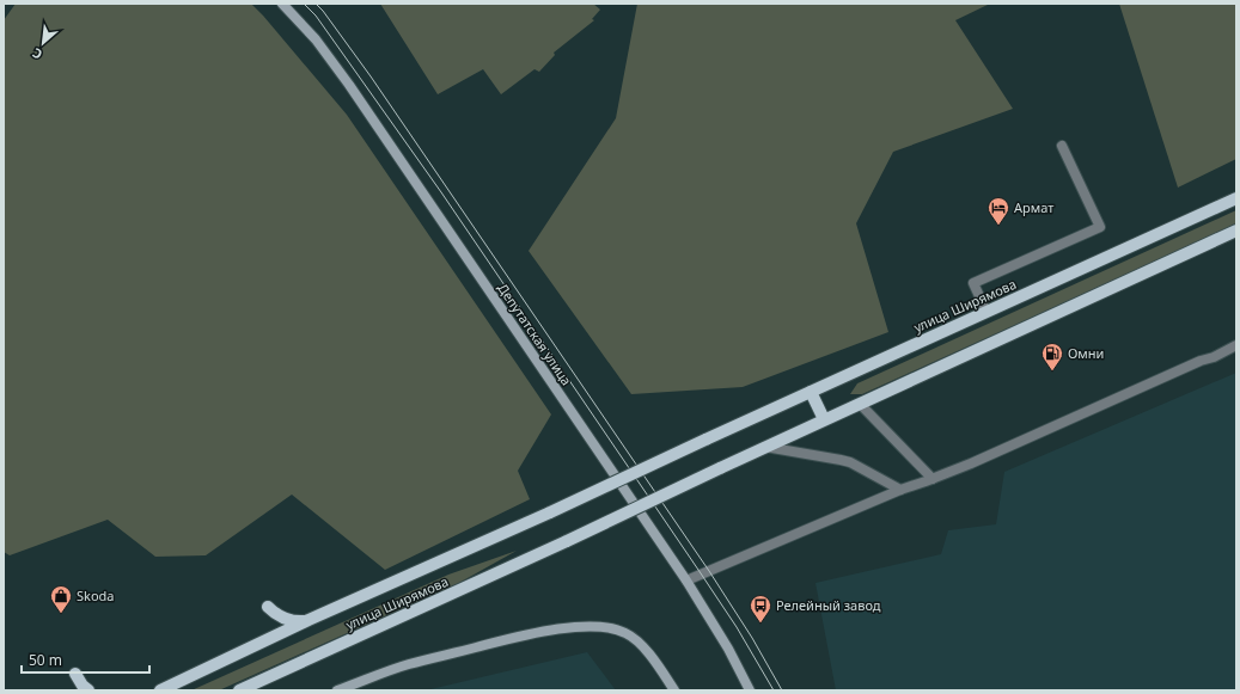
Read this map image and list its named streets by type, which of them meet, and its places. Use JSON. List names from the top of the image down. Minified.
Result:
{"streets":{"main road":["улица Ширямова","Депутатская улица"]},"places":{"hotel":["Армат"],"fuel station":["Омни"],"shop":["Skoda"],"bus stop":["Релейный завод"]},"scale_bar":"50 m","north":"bottom left"}
